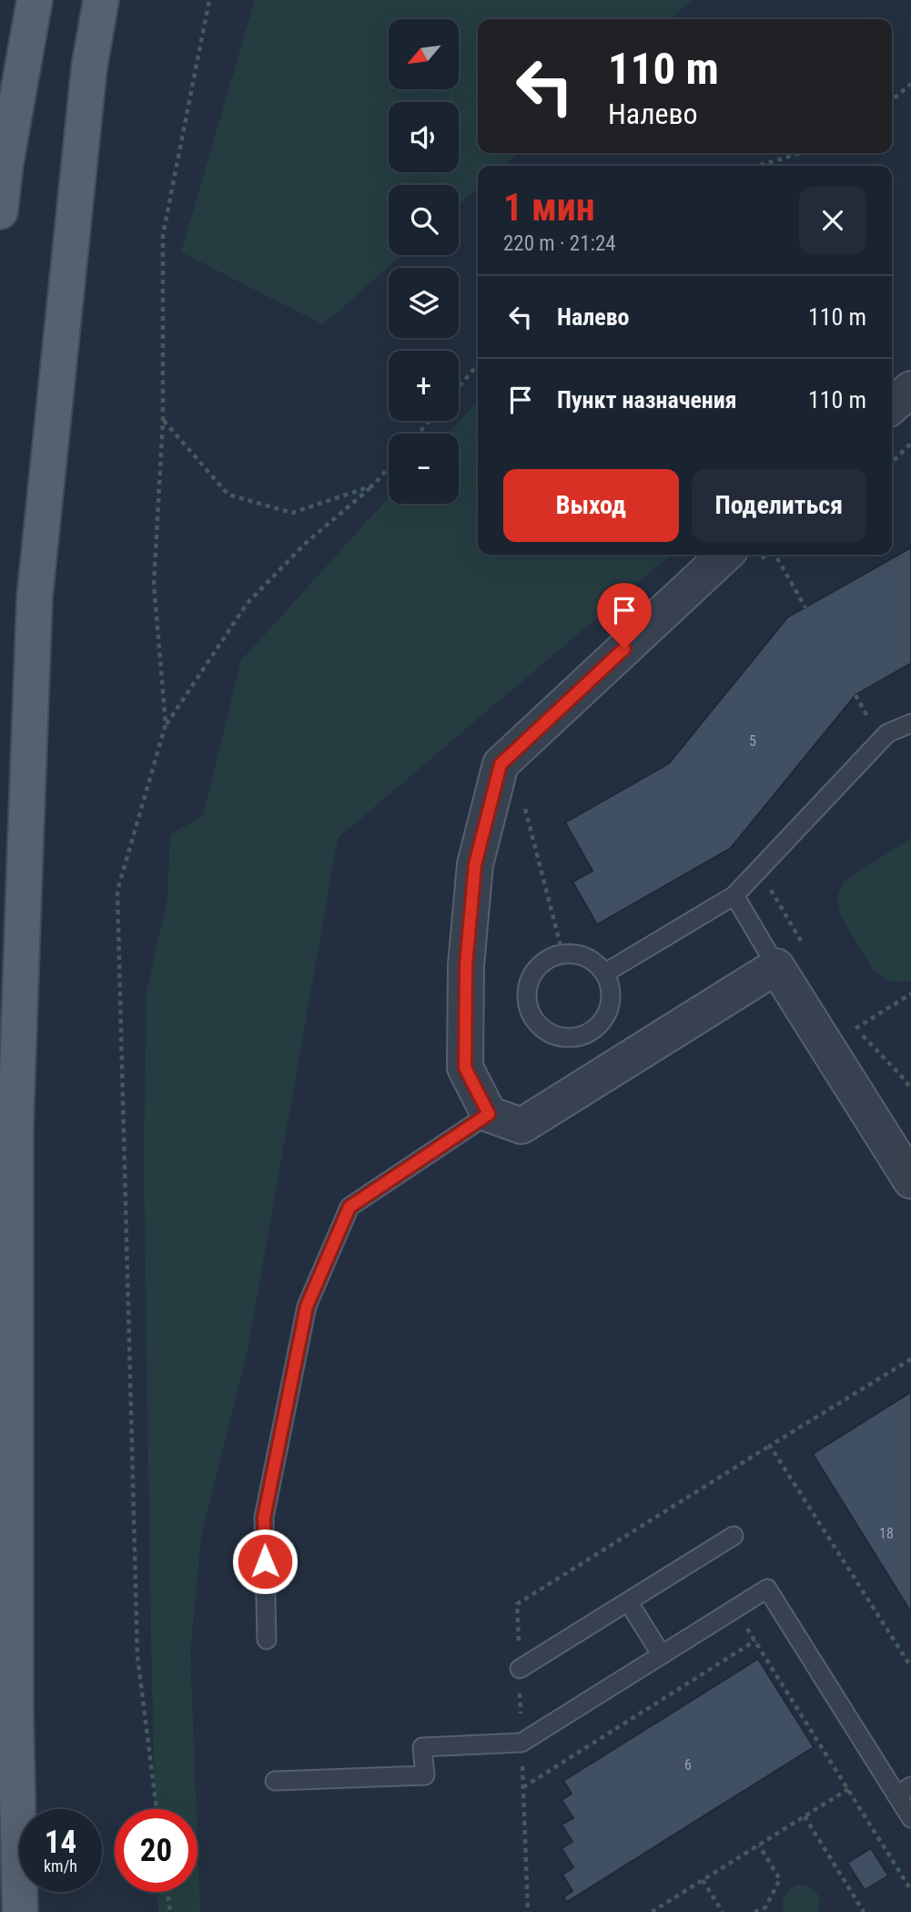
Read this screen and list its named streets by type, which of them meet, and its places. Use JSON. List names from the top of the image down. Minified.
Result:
{"house_numbers":["5","18","6"],"north":"bottom left","page":{"map_buttons":["+","−"],"turn":["110 m","Налево"],"heading":["1 мин","220 m · 21:24"],"list":[{"name":"Налево","value":"110 m"},{"name":"Пункт назначения","value":"110 m"}],"buttons":["Выход","Поделиться"],"speed":"14 km/h","limit":"20"}}
